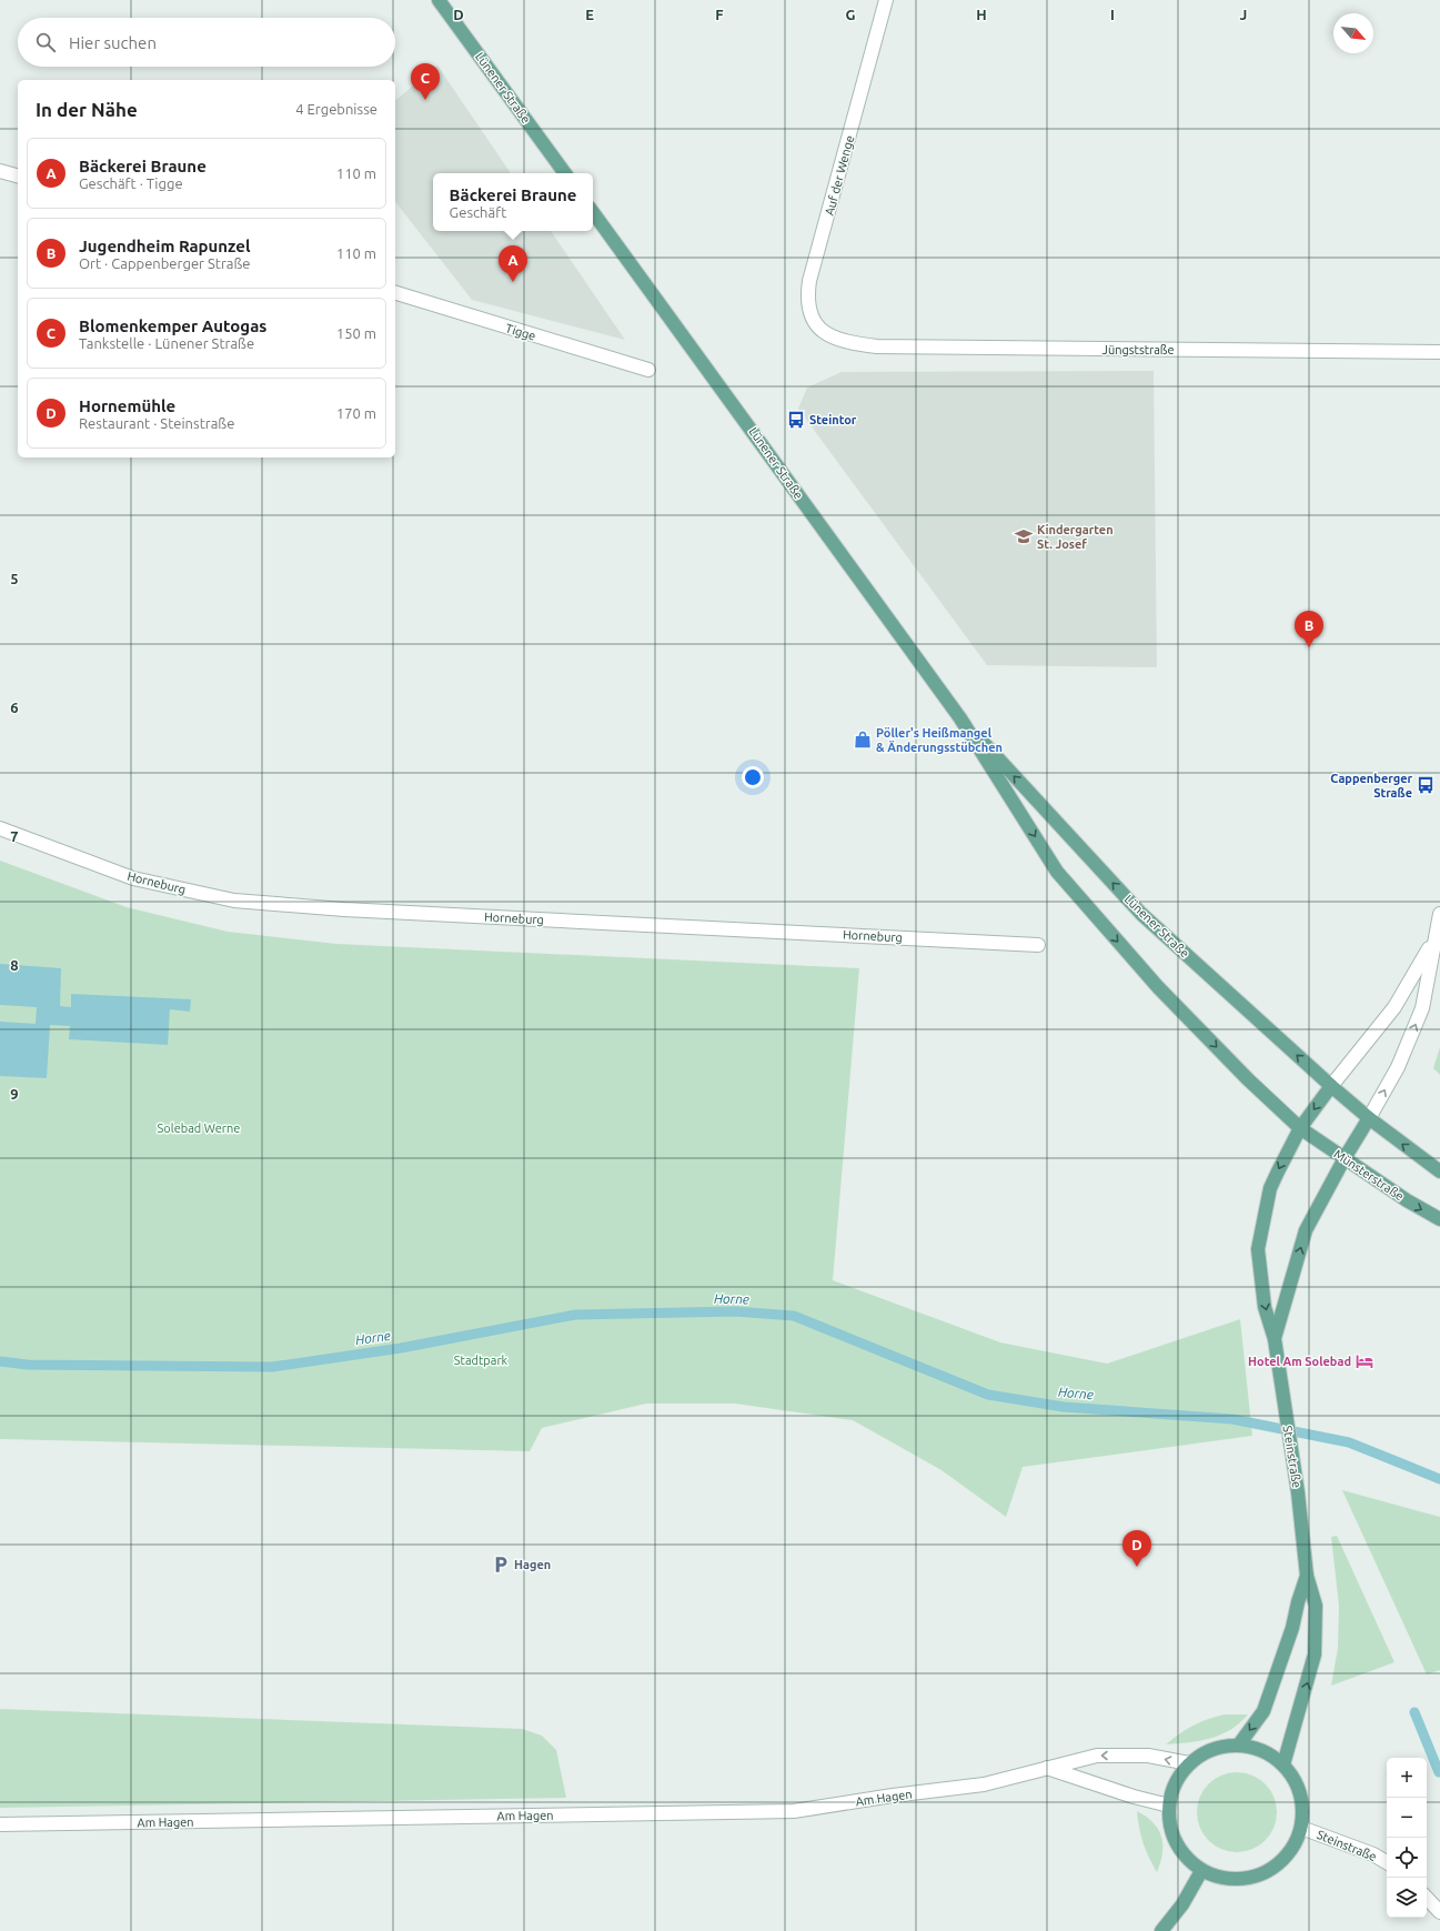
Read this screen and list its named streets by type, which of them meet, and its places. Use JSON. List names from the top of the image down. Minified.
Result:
{"streets":{"main road":["Lünener Straße","Münsterstraße","Steinstraße"],"street":["Auf der Wenge","Tigge","Jüngststraße","Horneburg","Am Hagen"]},"crossings":[["Lünener Straße","Münsterstraße"],["Lünener Straße","Steinstraße"],["Auf der Wenge","Jüngststraße"],["Münsterstraße","Steinstraße"],["Steinstraße","Am Hagen"]],"water":["Horne"],"parks":["Solebad Werne","Stadtpark"],"places":{"bus stop":["Steintor","Cappenberger Straße"],"school or university":["Kindergarten St. Josef"],"shop":["Pöller's Heißmangel & Änderungsstübchen"],"hotel":["Hotel Am Solebad"],"parking":["Hagen"]},"north":"bottom right","page":{"search":"Hier suchen","pins":["C","A","B","D"],"heading":["In der Nähe","4 Ergebnisse"],"list":[{"mark":"A","name":"Bäckerei Braune","note":"Geschäft · Tigge","value":"110 m"},{"mark":"B","name":"Jugendheim Rapunzel","note":"Ort · Cappenberger Straße","value":"110 m"},{"mark":"C","name":"Blomenkemper Autogas","note":"Tankstelle · Lünener Straße","value":"150 m"},{"mark":"D","name":"Hornemühle","note":"Restaurant · Steinstraße","value":"170 m"}],"popup":["Bäckerei Braune","Geschäft"],"map_buttons":["+","−"]},"grid":{"columns":["D","E","F","G","H","I","J"],"rows":["5","6","7","8","9"]}}
